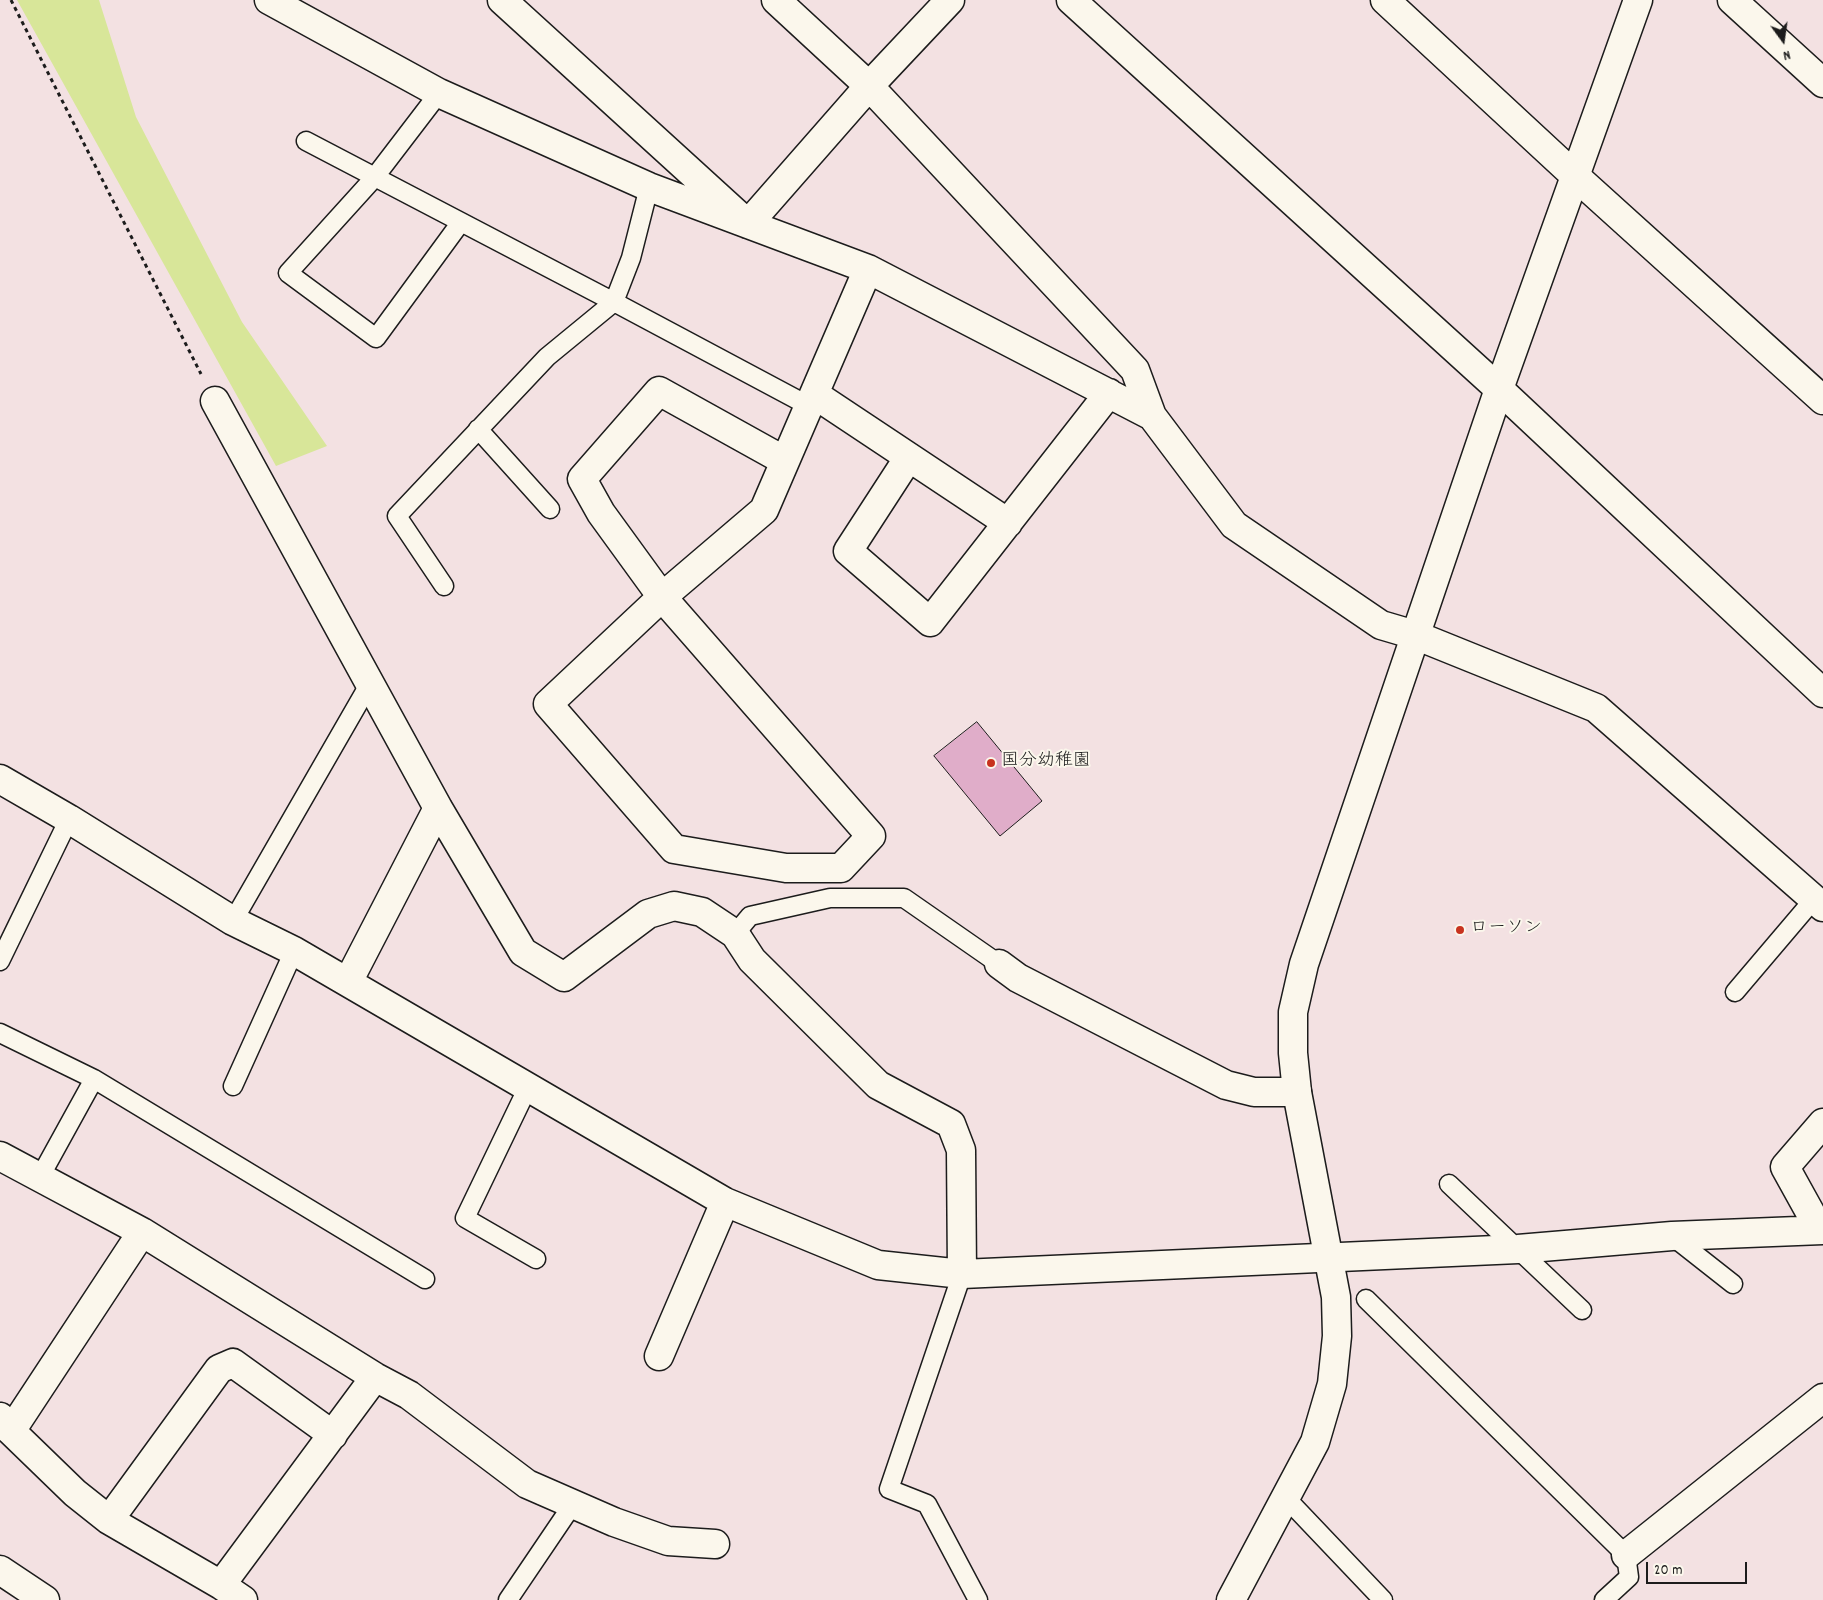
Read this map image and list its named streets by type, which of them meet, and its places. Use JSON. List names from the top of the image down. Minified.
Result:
{"places":["国分幼稚園","ローソン"],"scale_bar":"20 m","north":"bottom"}
